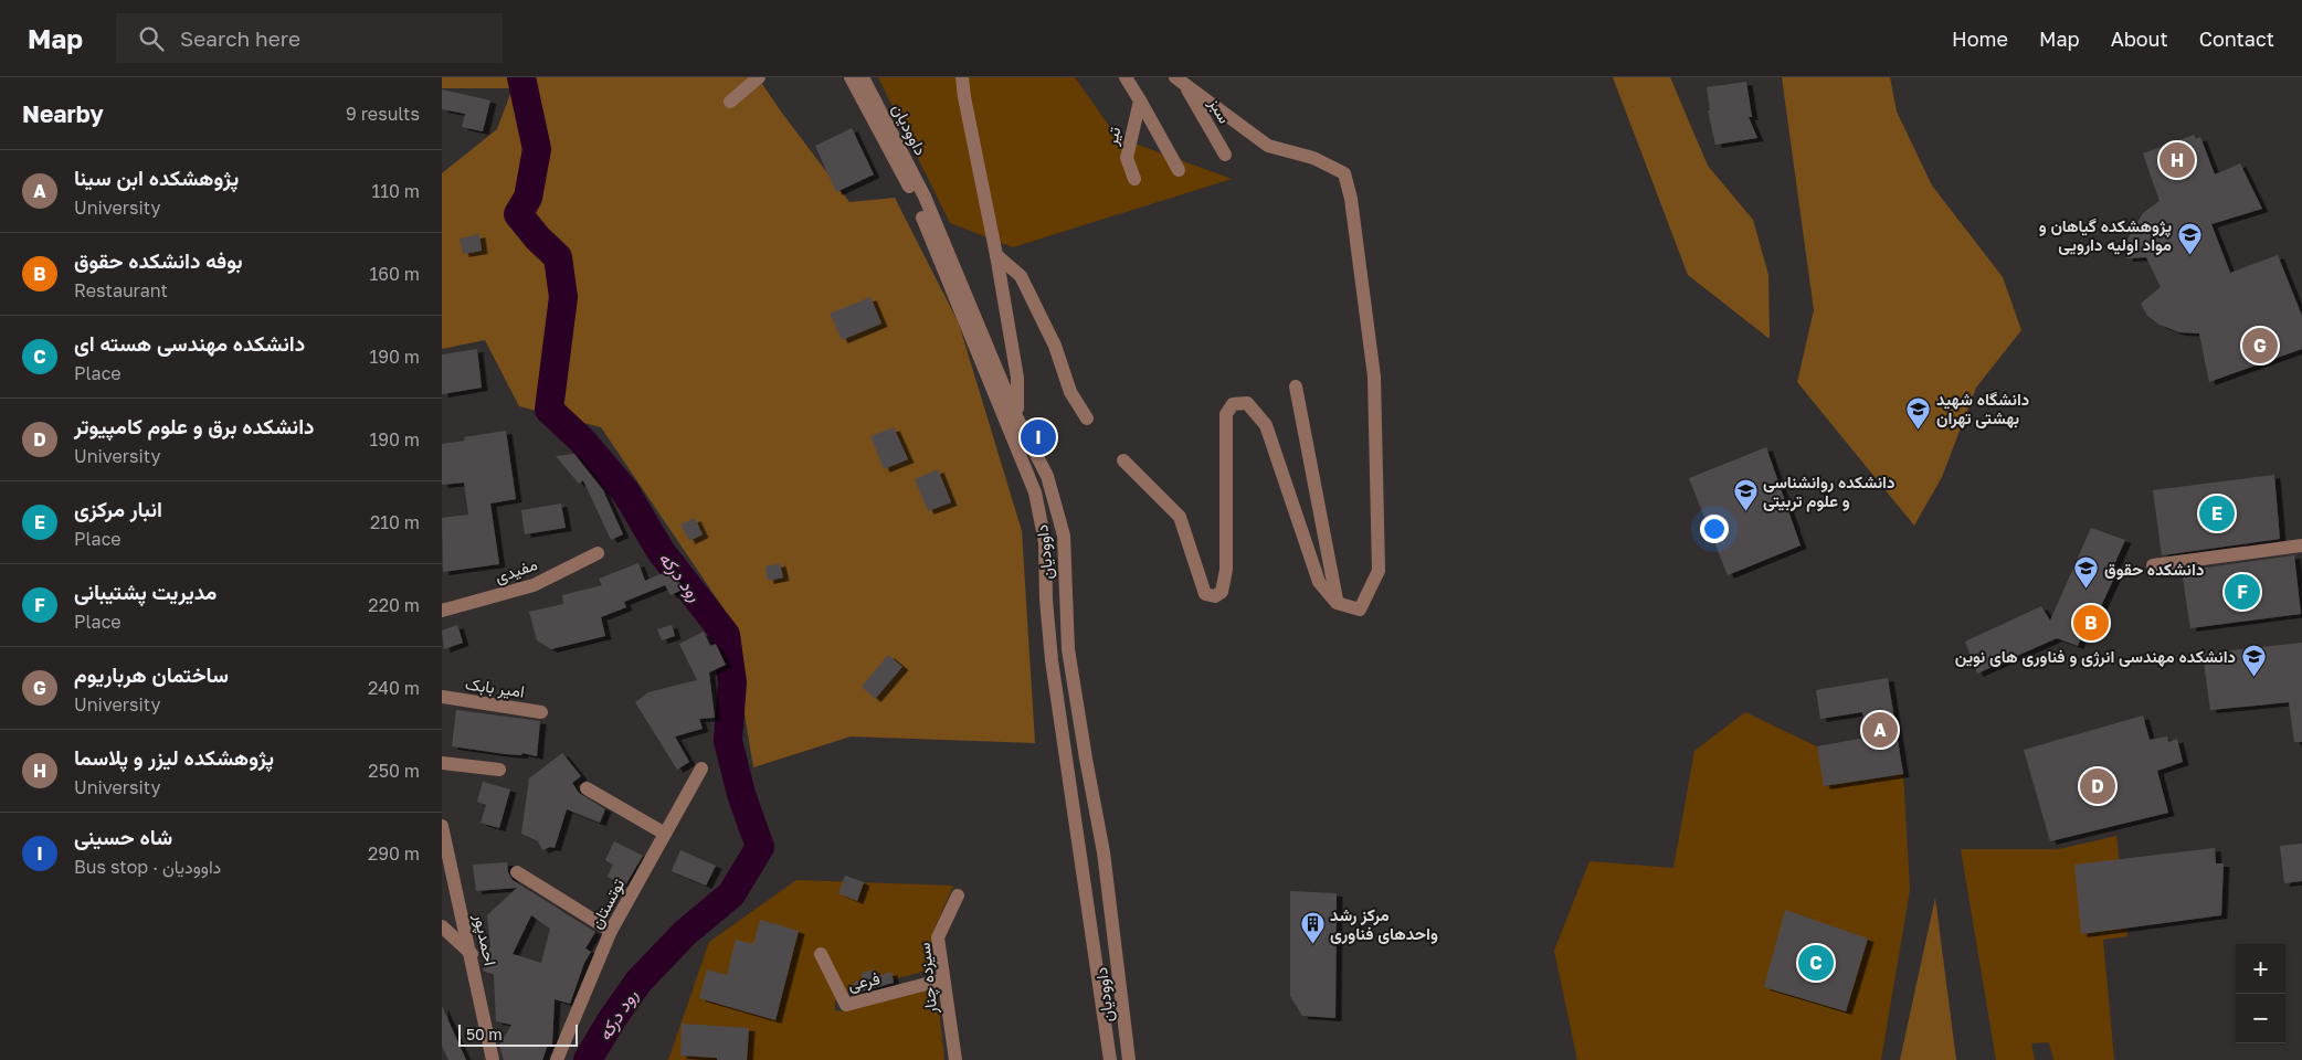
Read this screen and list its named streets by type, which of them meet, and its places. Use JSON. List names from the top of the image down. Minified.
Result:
{"streets":{"street":["سبز","داوودیان","تیر","مفیدی","امیر بابک","توتستان","احمدپور","سیزده چنار","فرعی"]},"crossings":[["سیزده چنار","فرعی"]],"water":["رود درکه"],"places":{"school or university":["پژوهشکده گیاهان و مواد اولیه دارویی","دانشگاه شهید بهشتی تهران","دانشکده روانشناسی و علوم تربیتی","دانشکده حقوق","دانشکده مهندسی انرژی و فناوری های نوین"],"building":["مرکز رشد واحدهای فناوری"]},"scale_bar":"50 m","page":{"header":"Map","search":"Search here","nav":["Home","Map","About","Contact"],"heading":["Nearby","9 results"],"pins":["H","G","I","E","F","B","A","D","C"],"list":[{"mark":"A","name":"پژوهشکده ابن سینا","note":"University","value":"110 m"},{"mark":"B","name":"بوفه دانشکده حقوق","note":"Restaurant","value":"160 m"},{"mark":"C","name":"دانشکده مهندسی هسته ای","note":"Place","value":"190 m"},{"mark":"D","name":"دانشکده برق و علوم کامپیوتر","note":"University","value":"190 m"},{"mark":"E","name":"انبار مرکزی","note":"Place","value":"210 m"},{"mark":"F","name":"مدیریت پشتیبانی","note":"Place","value":"220 m"},{"mark":"G","name":"ساختمان هرباریوم","note":"University","value":"240 m"},{"mark":"H","name":"پژوهشکده لیزر و پلاسما","note":"University","value":"250 m"},{"mark":"I","name":"شاه حسینی","note":"Bus stop · داوودیان","value":"290 m"}],"map_buttons":["+","−"],"scale":"50 m"}}
